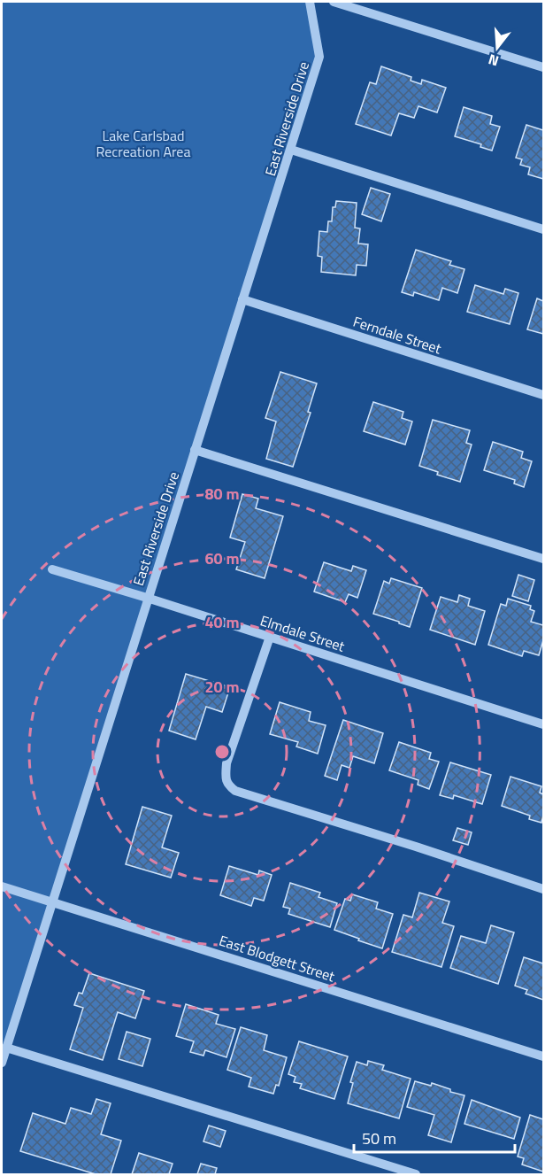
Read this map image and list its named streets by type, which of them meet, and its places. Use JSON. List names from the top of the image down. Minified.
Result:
{"streets":{"street":["East Riverside Drive","Ferndale Street","Elmdale Street","East Blodgett Street"]},"crossings":[["East Riverside Drive","Ferndale Street"],["East Riverside Drive","Elmdale Street"],["East Riverside Drive","East Blodgett Street"]],"parks":["Lake Carlsbad Recreation Area"],"scale_bar":"50 m","north":"bottom","rings":["80 m","60 m","40 m","20 m"]}
